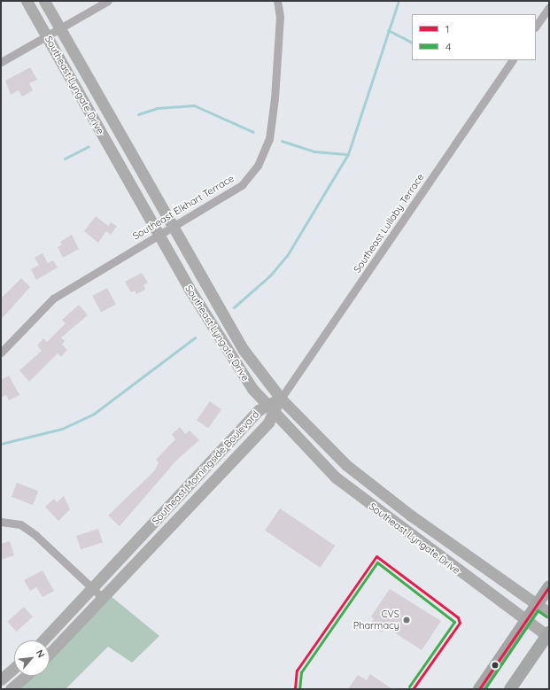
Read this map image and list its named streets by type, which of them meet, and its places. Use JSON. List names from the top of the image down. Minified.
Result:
{"streets":{"street":["Southeast Lyngate Drive","Southeast Elkhart Terrace","Southeast Lullaby Terrace","Southeast Morningside Boulevard"]},"crossings":[["Southeast Lyngate Drive","Southeast Elkhart Terrace"],["Southeast Lyngate Drive","Southeast Lullaby Terrace"],["Southeast Lyngate Drive","Southeast Morningside Boulevard"],["Southeast Lullaby Terrace","Southeast Morningside Boulevard"]],"places":["CVS Pharmacy"],"lines":["transit line 1","transit line 4"],"legend":["1","4"],"north":"top right"}
